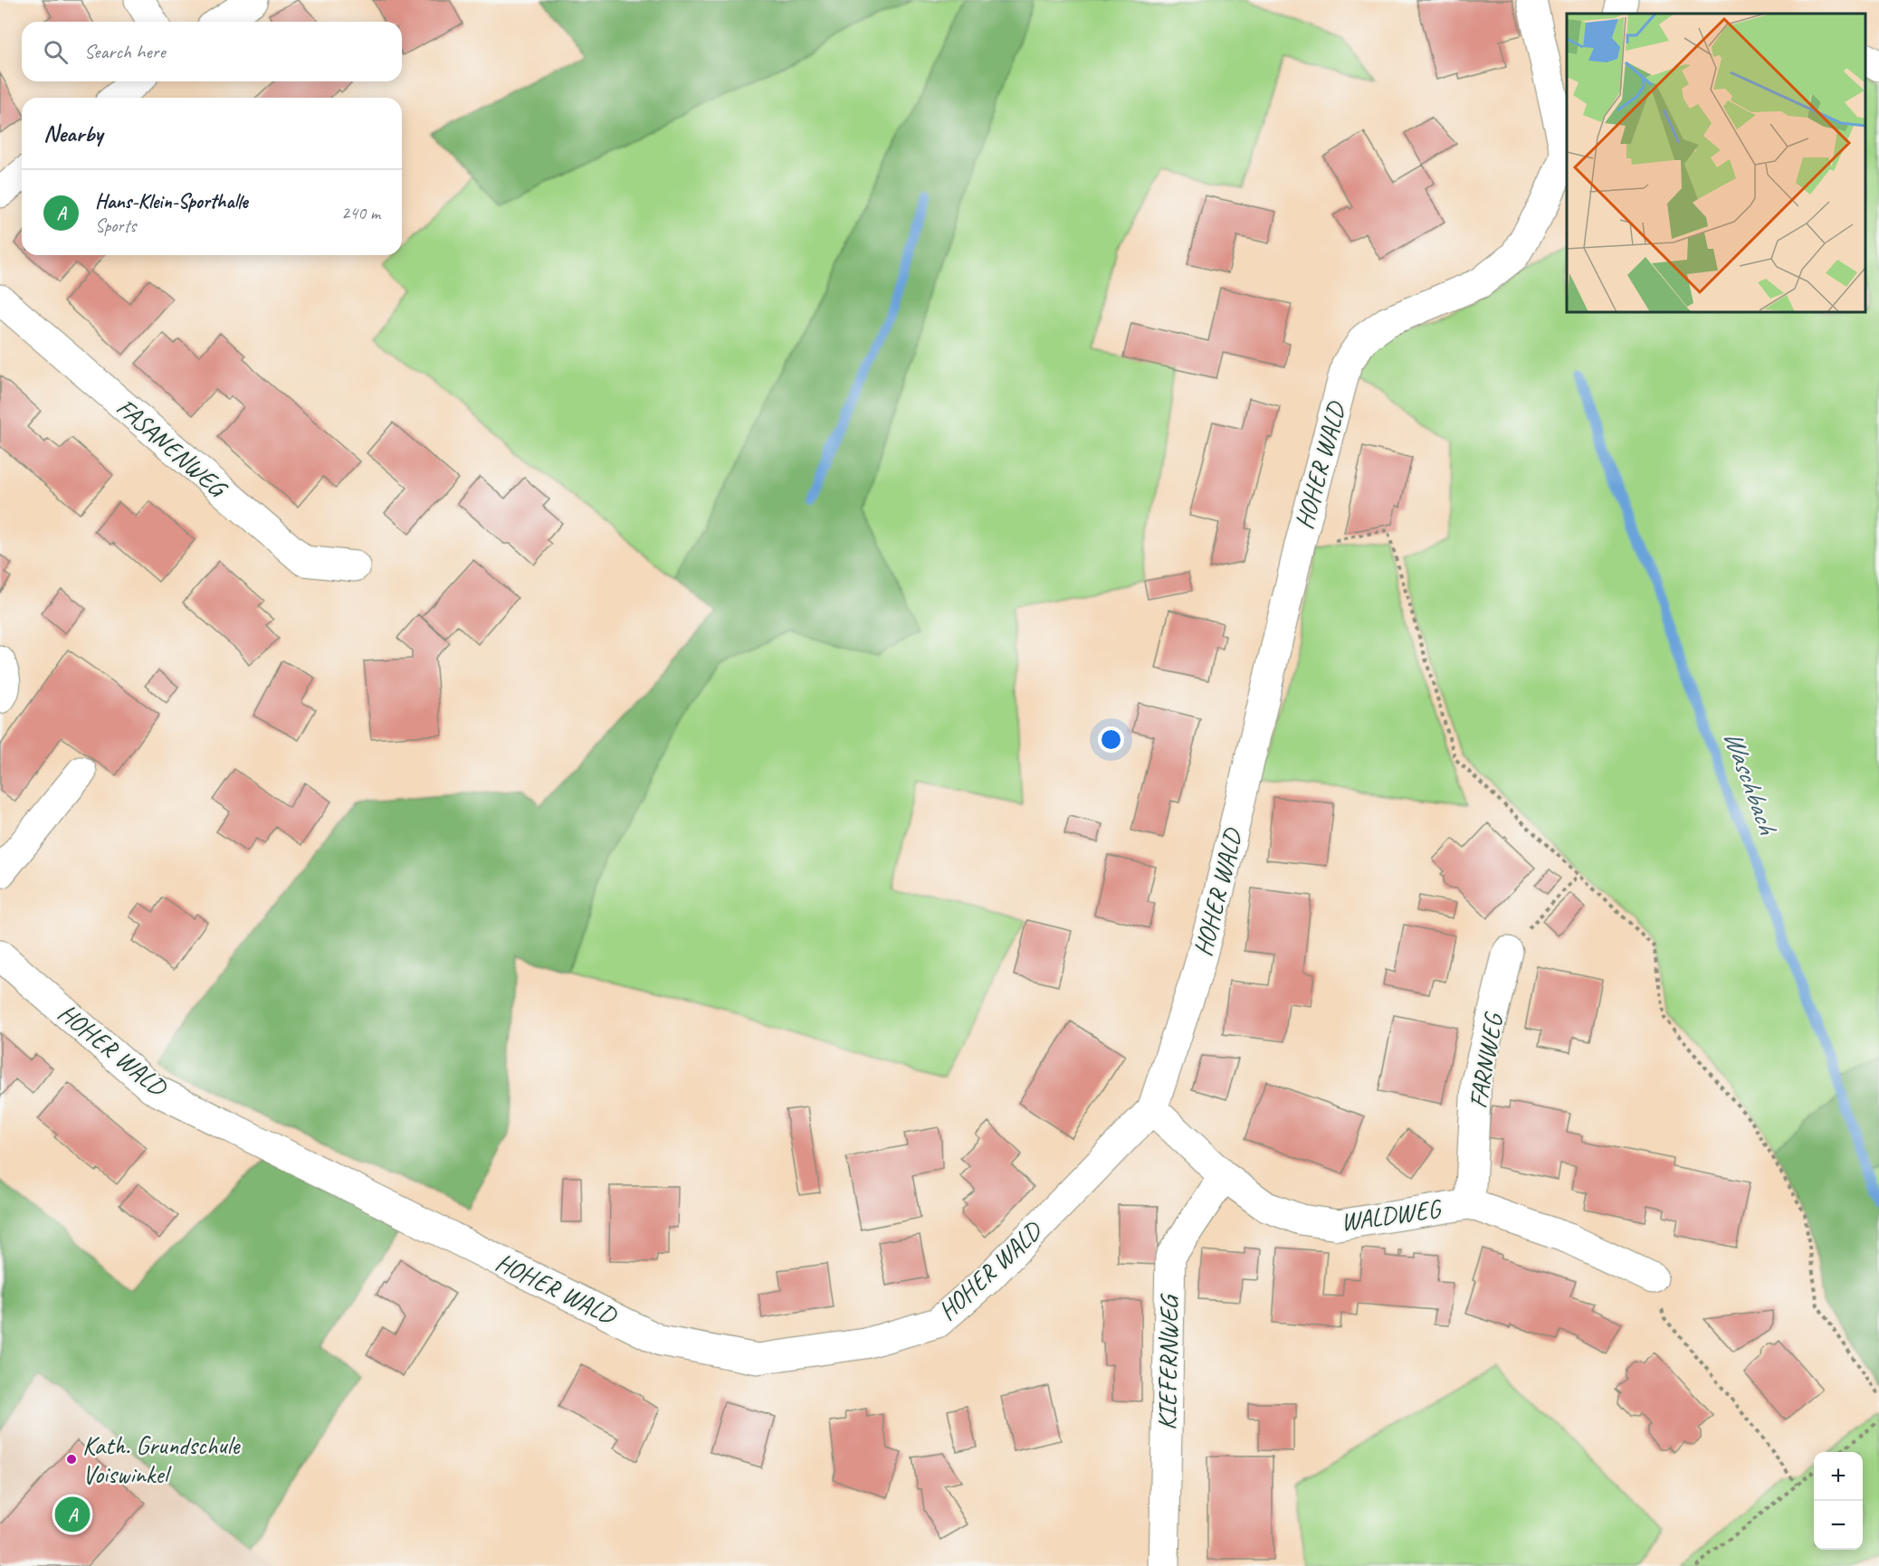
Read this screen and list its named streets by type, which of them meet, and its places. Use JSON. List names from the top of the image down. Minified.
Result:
{"streets":{"street":["FASANENWEG","HOHER WALD","FARNWEG","WALDWEG","KIEFERNWEG"]},"crossings":[["HOHER WALD","WALDWEG"],["FARNWEG","WALDWEG"],["WALDWEG","KIEFERNWEG"]],"water":["Waschbach"],"places":["Kath. Grundschule Voiswinkel"],"page":{"search":"Search here","heading":"Nearby","list":[{"mark":"A","name":"Hans-Klein-Sporthalle","note":"Sports","value":"240 m"}],"map_buttons":["+","−"],"pins":"A"}}
